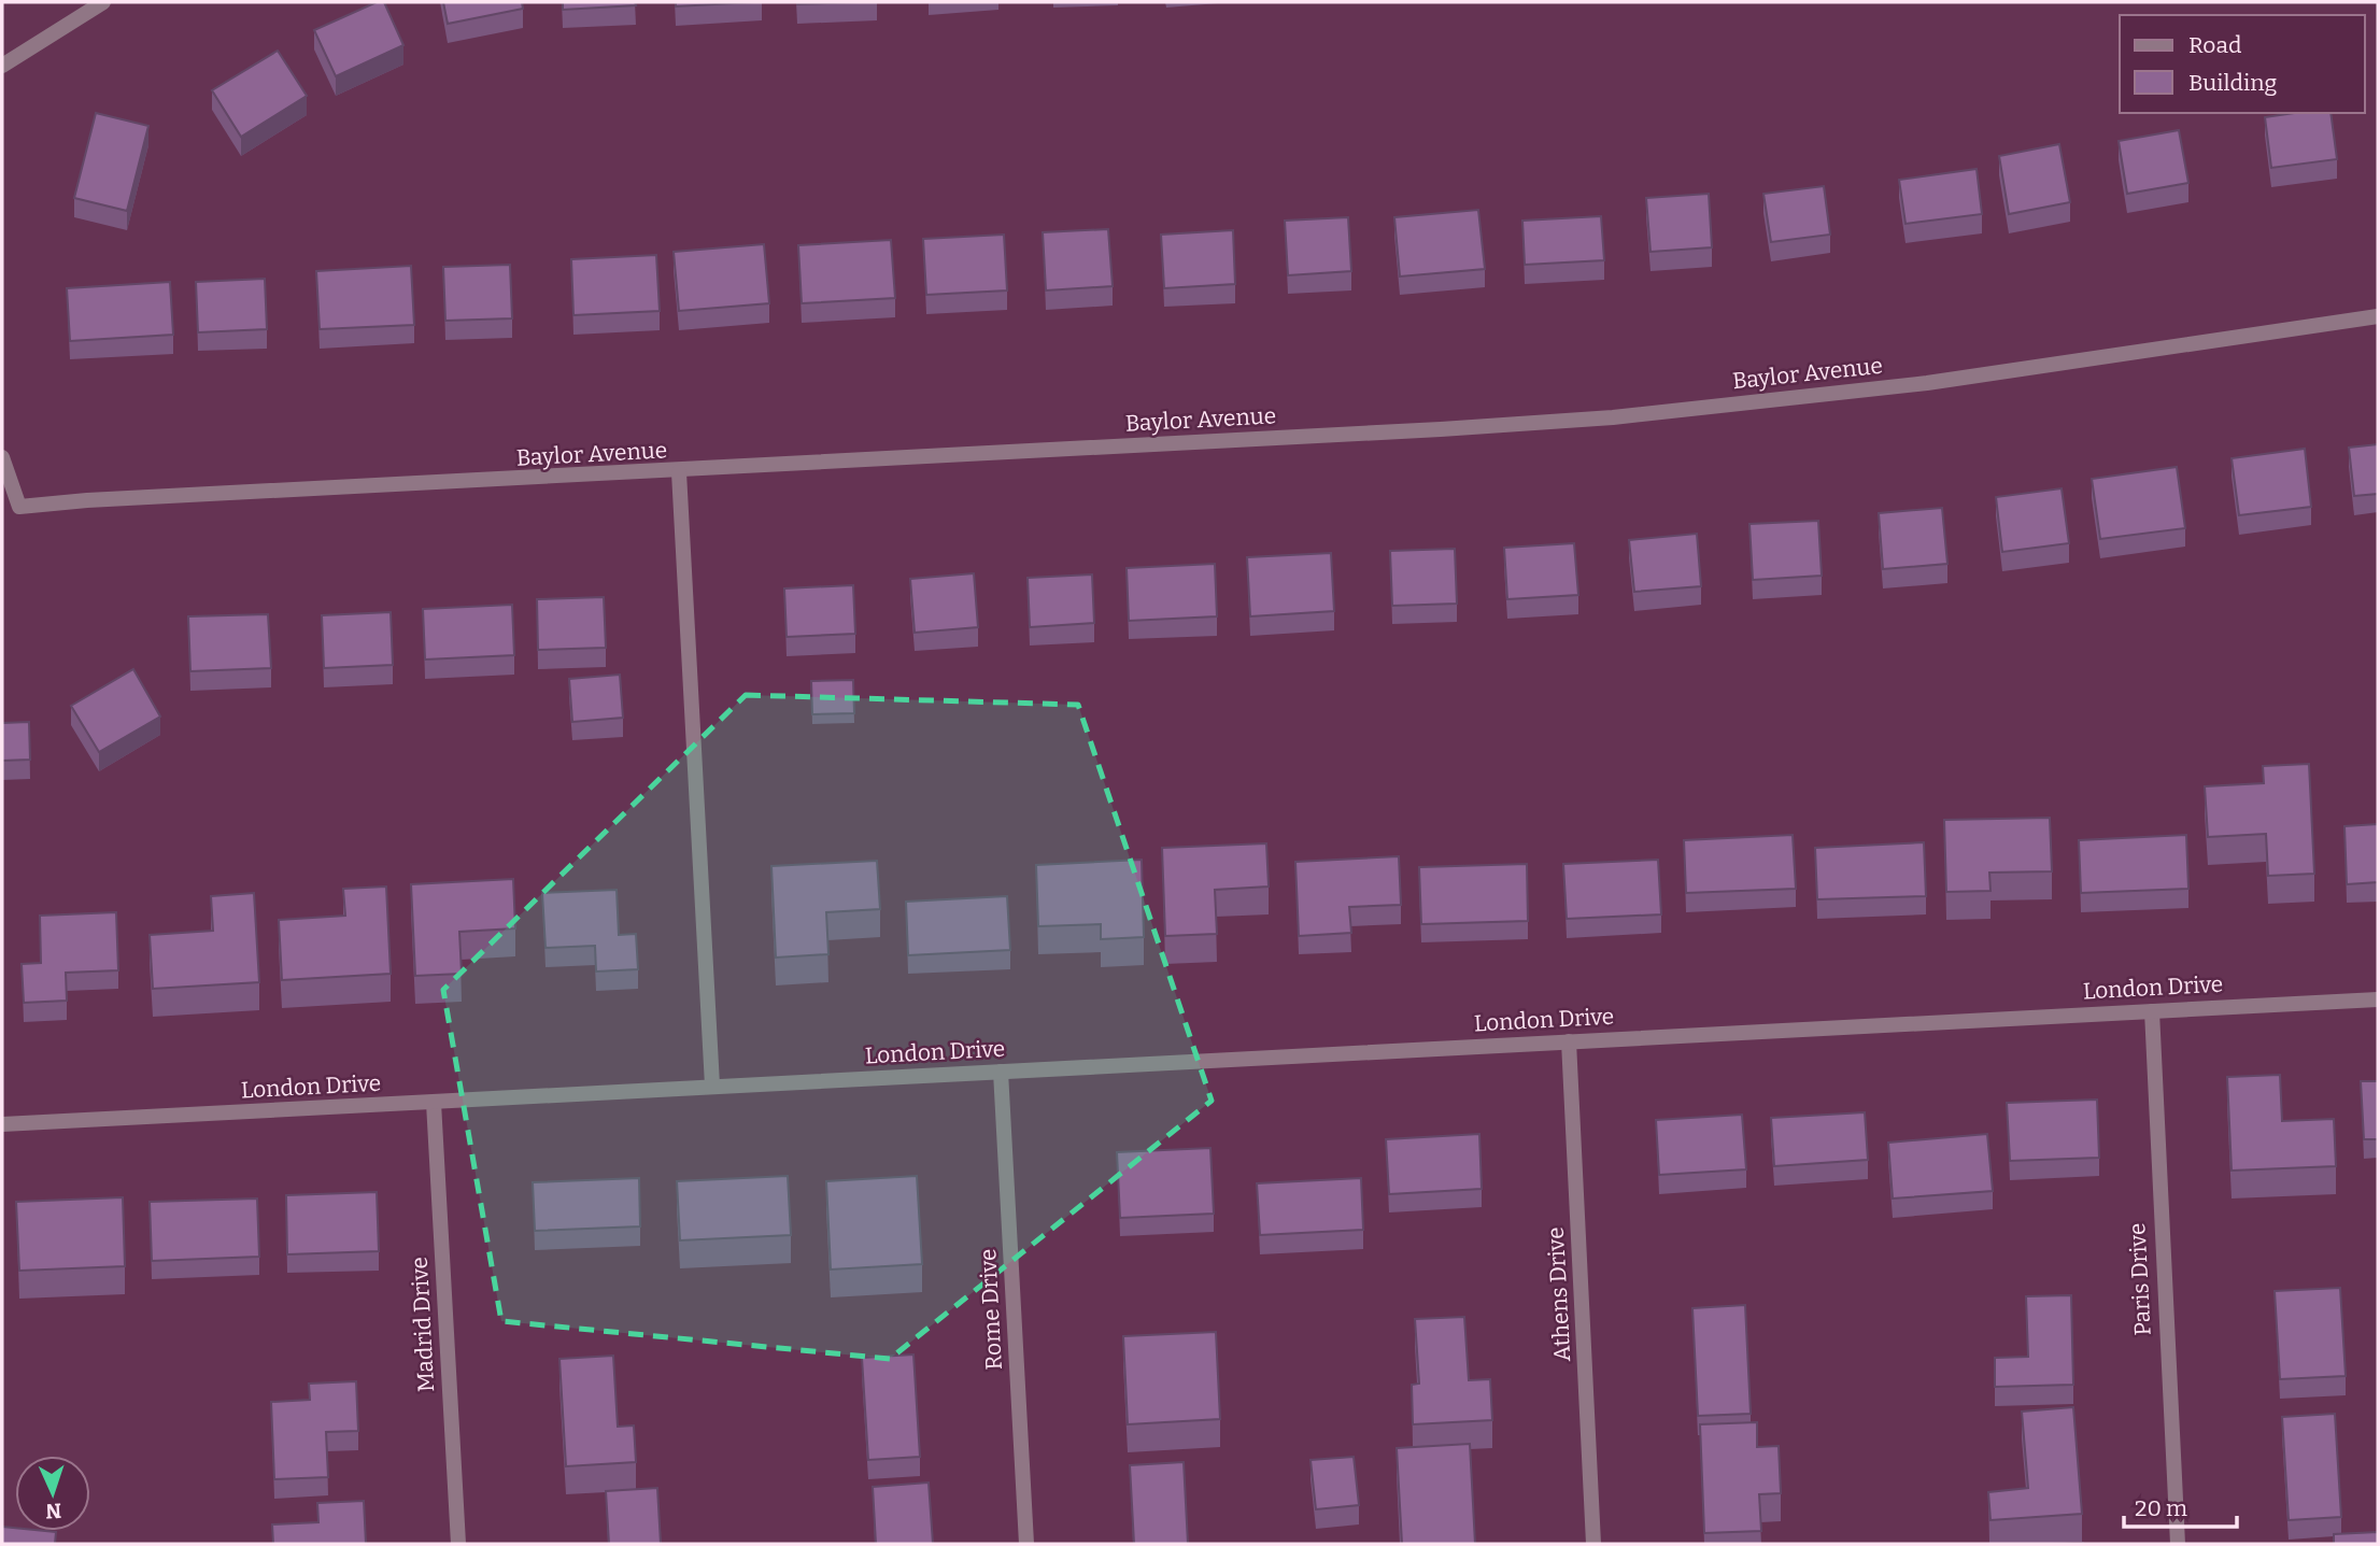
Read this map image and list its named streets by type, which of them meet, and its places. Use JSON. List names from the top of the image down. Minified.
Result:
{"streets":{"street":["Baylor Avenue","London Drive","Paris Drive","Athens Drive","Rome Drive","Madrid Drive"]},"crossings":[["London Drive","Paris Drive"],["London Drive","Athens Drive"],["London Drive","Rome Drive"],["London Drive","Madrid Drive"]],"legend":["Road","Building"],"scale_bar":"20 m","north":"bottom"}
